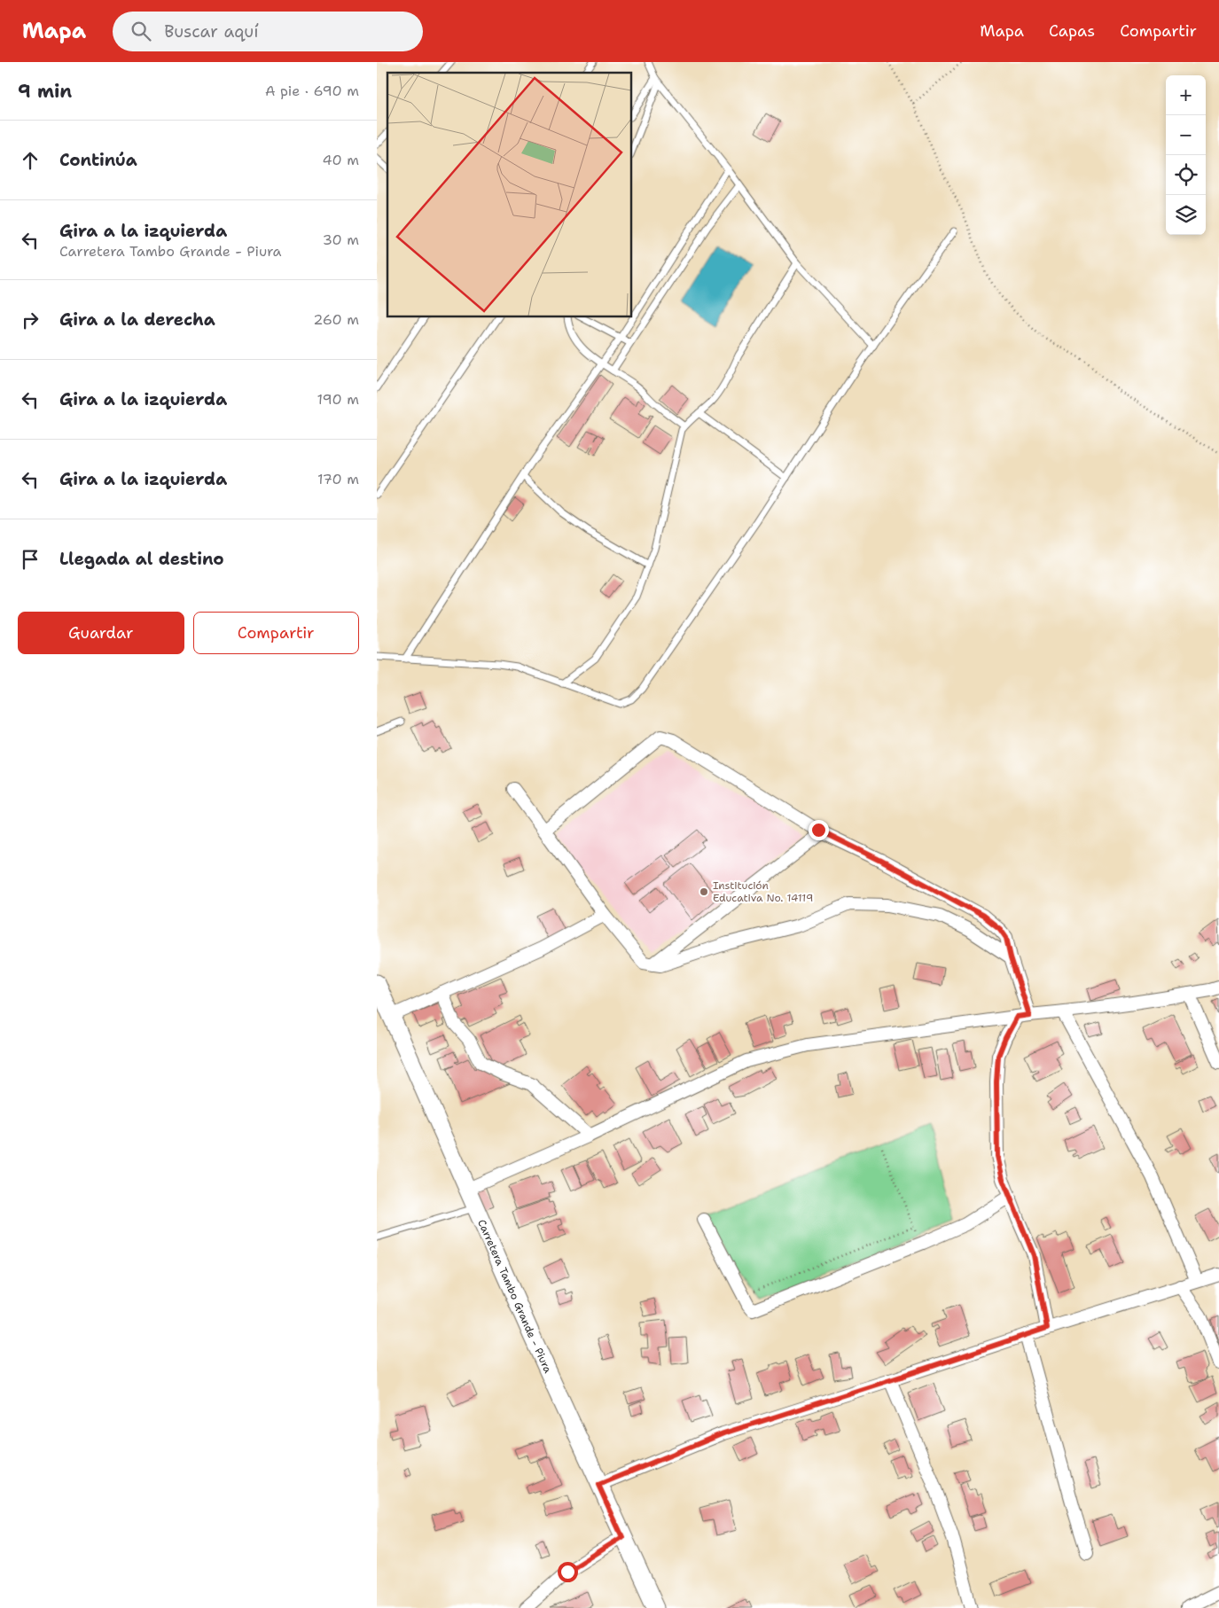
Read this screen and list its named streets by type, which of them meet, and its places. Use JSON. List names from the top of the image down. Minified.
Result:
{"streets":{"main road":["Carretera Tambo Grande - Piura"]},"places":["Institución Educativa No. 14119"],"page":{"header":"Mapa","search":"Buscar aquí","nav":["Mapa","Capas","Compartir"],"heading":["9 min","A pie · 690 m"],"map_buttons":["+","−"],"list":[["Continúa","40 m"],["Gira a la izquierda","Carretera Tambo Grande - Piura","30 m"],["Gira a la derecha","260 m"],["Gira a la izquierda","190 m"],["Gira a la izquierda","170 m"],"Llegada al destino"],"buttons":["Guardar","Compartir"]}}
